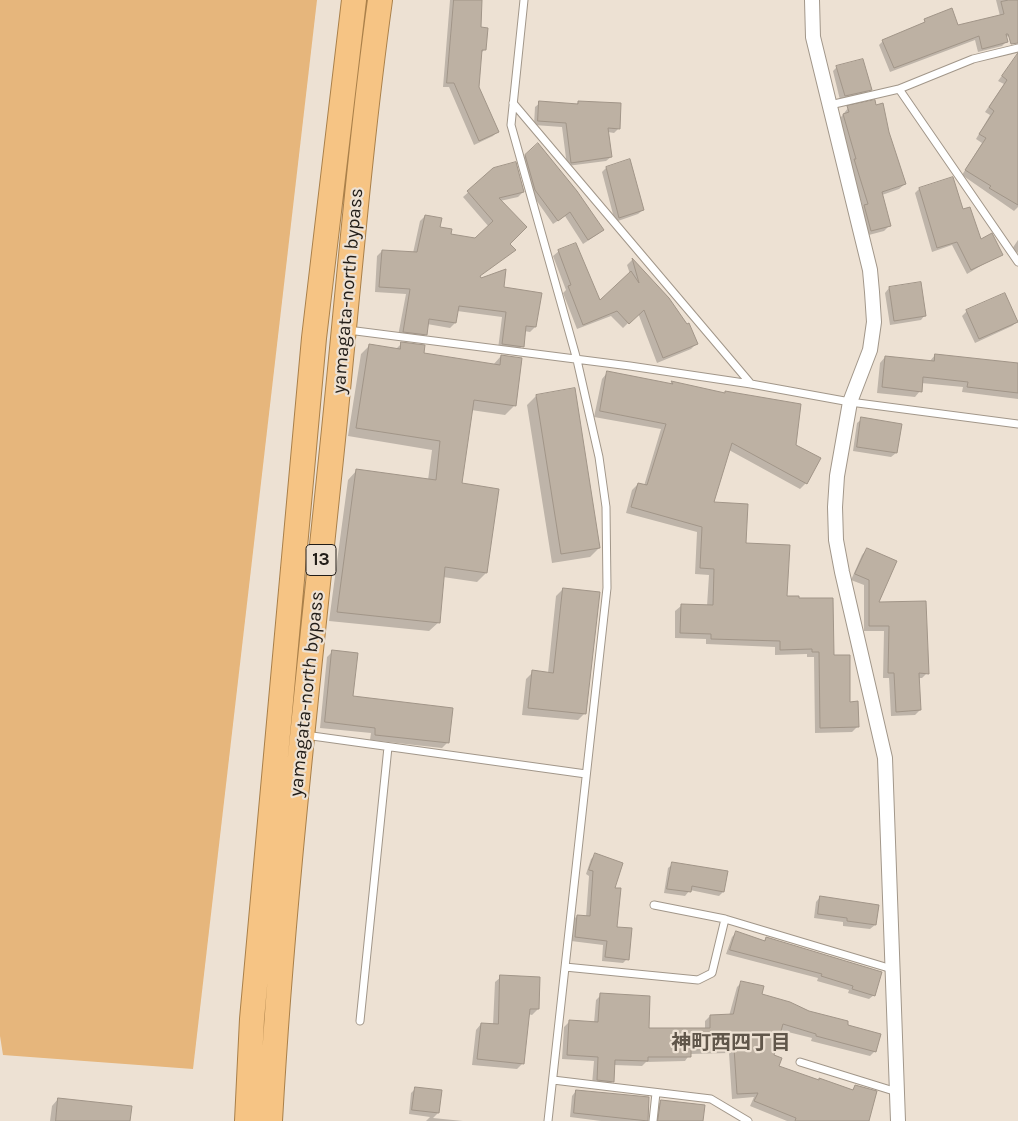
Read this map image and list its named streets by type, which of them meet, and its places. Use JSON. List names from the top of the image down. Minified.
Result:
{"streets":{"highway":["yamagata-north bypass","13"]},"districts":["神町西四丁目"]}
